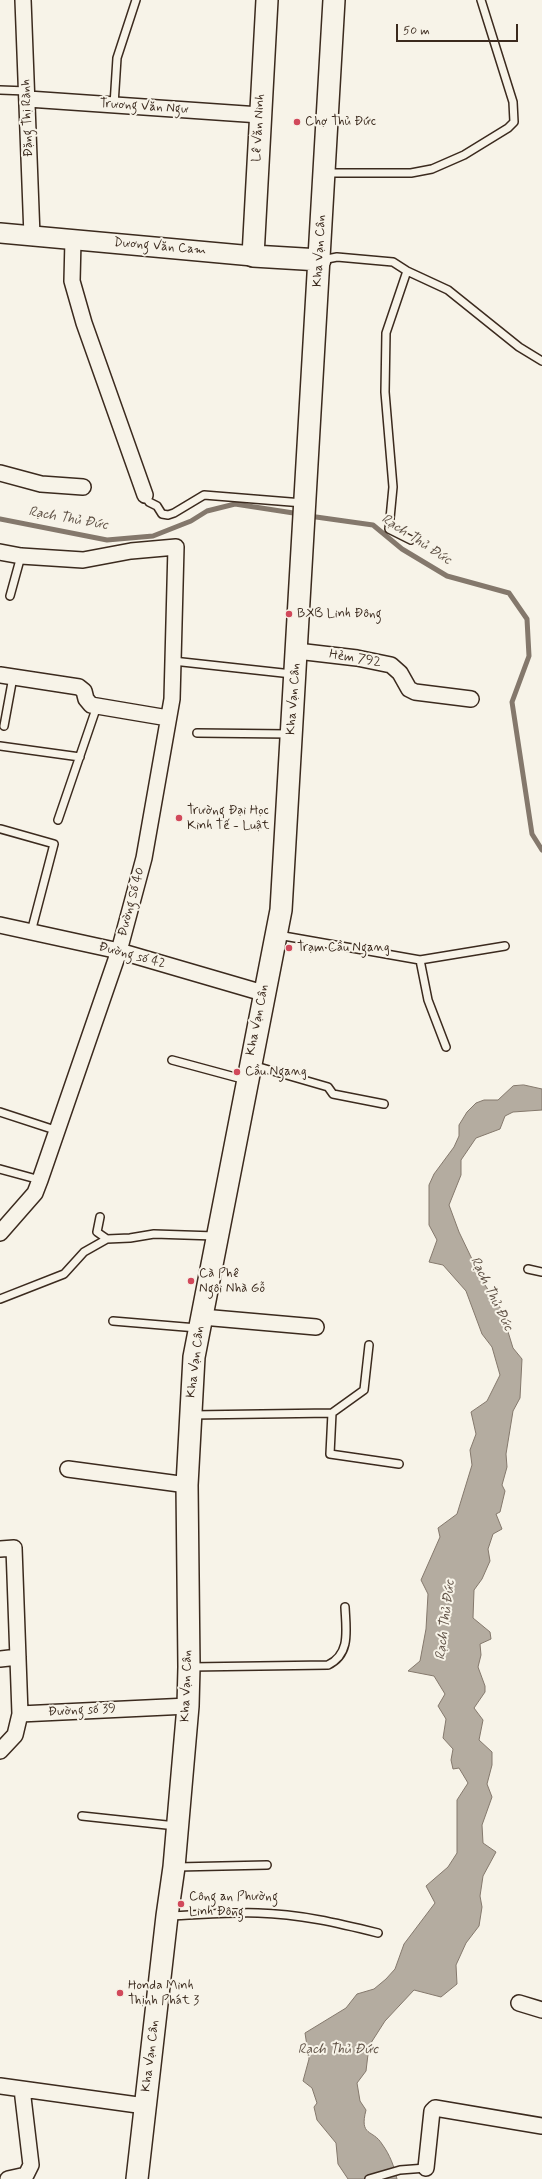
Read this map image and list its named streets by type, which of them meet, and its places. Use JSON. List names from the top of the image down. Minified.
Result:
{"streets":{"main road":["Lê Văn Ninh","Dương Văn Cam","Kha Vạn Cân"],"street":["Trương Văn Ngư","Đặng Thị Rành","Hẻm 792","Đường Số 40","Đường số 42","Đường số 39"]},"crossings":[["Trương Văn Ngư","Đặng Thị Rành"],["Trương Văn Ngư","Lê Văn Ninh"],["Đặng Thị Rành","Dương Văn Cam"],["Lê Văn Ninh","Dương Văn Cam"],["Dương Văn Cam","Kha Vạn Cân"],["Kha Vạn Cân","Hẻm 792"],["Kha Vạn Cân","Đường số 42"],["Kha Vạn Cân","Đường số 39"],["Đường Số 40","Đường số 42"]],"water":["Rạch Thủ Đức"],"places":["Chợ Thủ Đức","BXB Linh Đông","Trường Đại Học Kinh Tế - Luật","Trạm Cầu Ngang","Cầu Ngang","Cà Phê Ngôi Nhà Gỗ","Công an Phường Linh Đông","Honda Minh Thịnh Phát 3"],"scale_bar":"50 m"}
